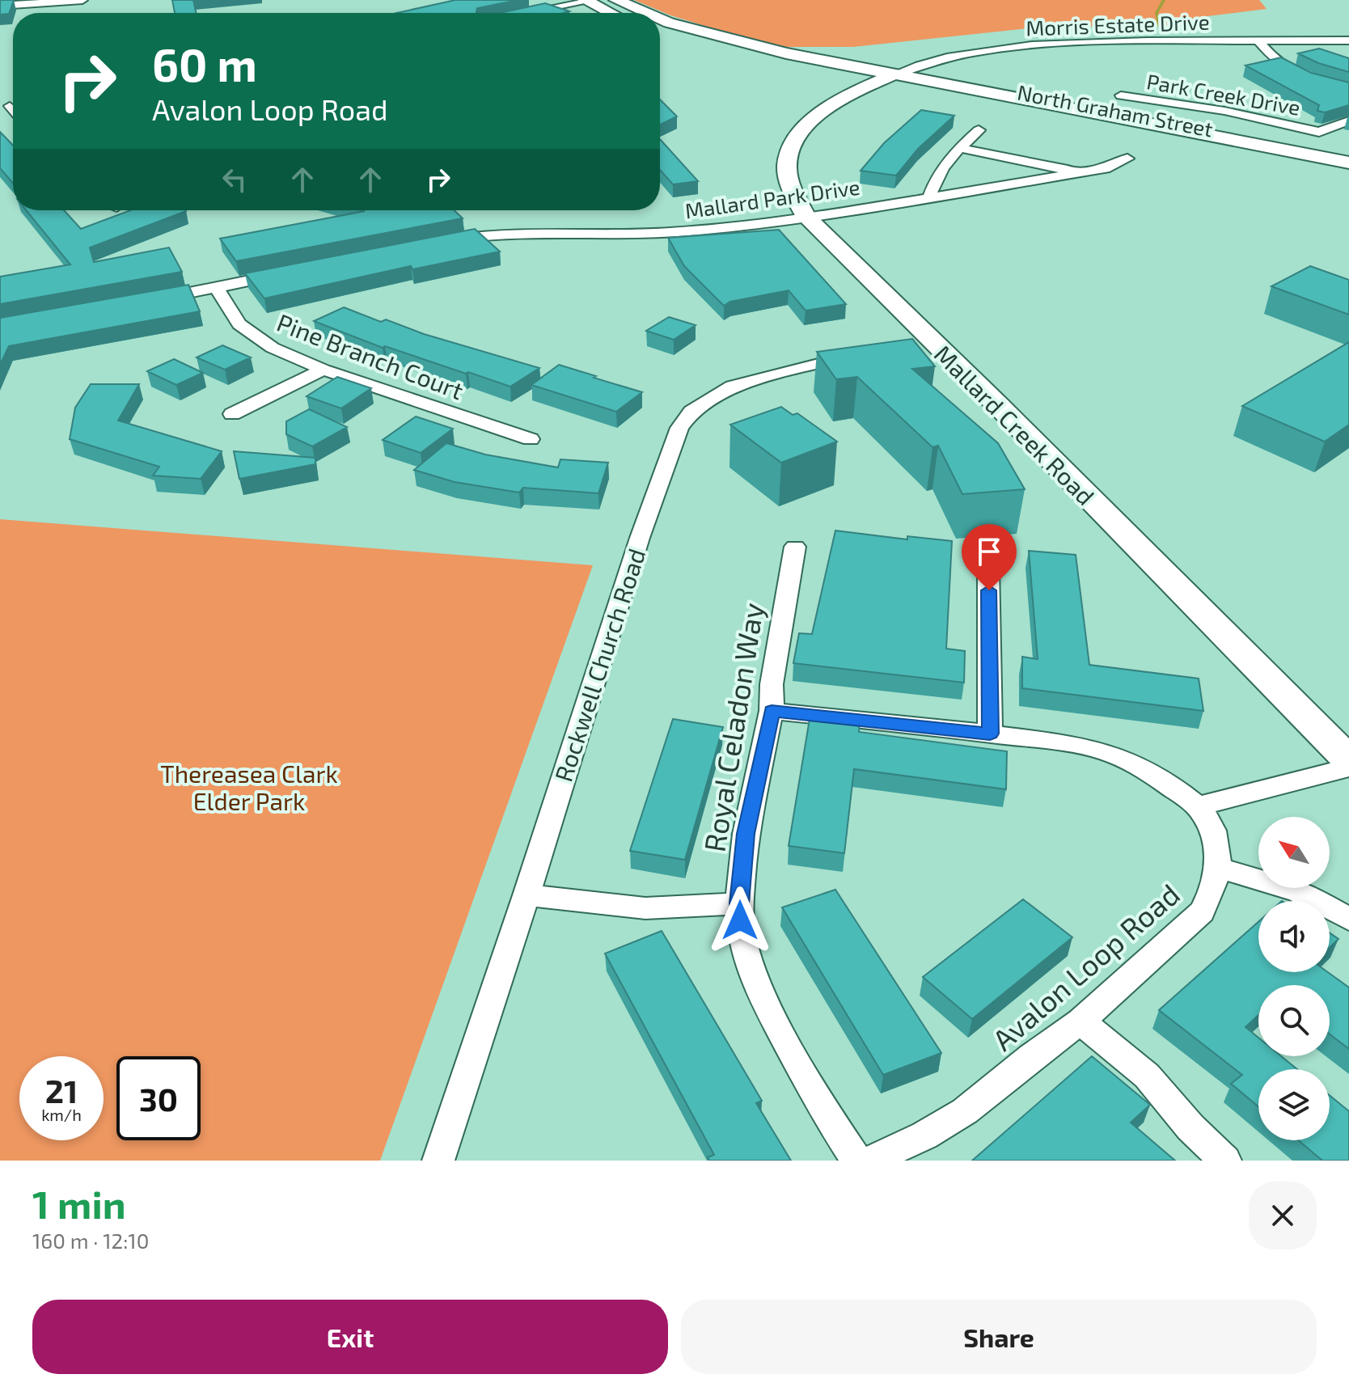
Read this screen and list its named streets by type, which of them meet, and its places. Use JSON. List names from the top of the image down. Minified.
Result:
{"streets":{"main road":["North Graham Street","Mallard Creek Road"],"street":["Morris Estate Drive","Park Creek Drive","Mallard Park Drive","Pine Branch Court","Rockwell Church Road","Royal Celadon Way","Avalon Loop Road"]},"crossings":[["Morris Estate Drive","North Graham Street"],["Morris Estate Drive","Mallard Creek Road"],["North Graham Street","Mallard Creek Road"],["Mallard Park Drive","Mallard Creek Road"],["Royal Celadon Way","Avalon Loop Road"]],"parks":["Thereasea Clark Elder Park"],"north":"top left","page":{"turn":["60 m","Avalon Loop Road"],"speed":"21 km/h","limit":"30","heading":["1 min","160 m · 12:10"],"buttons":["Exit","Share"]}}
